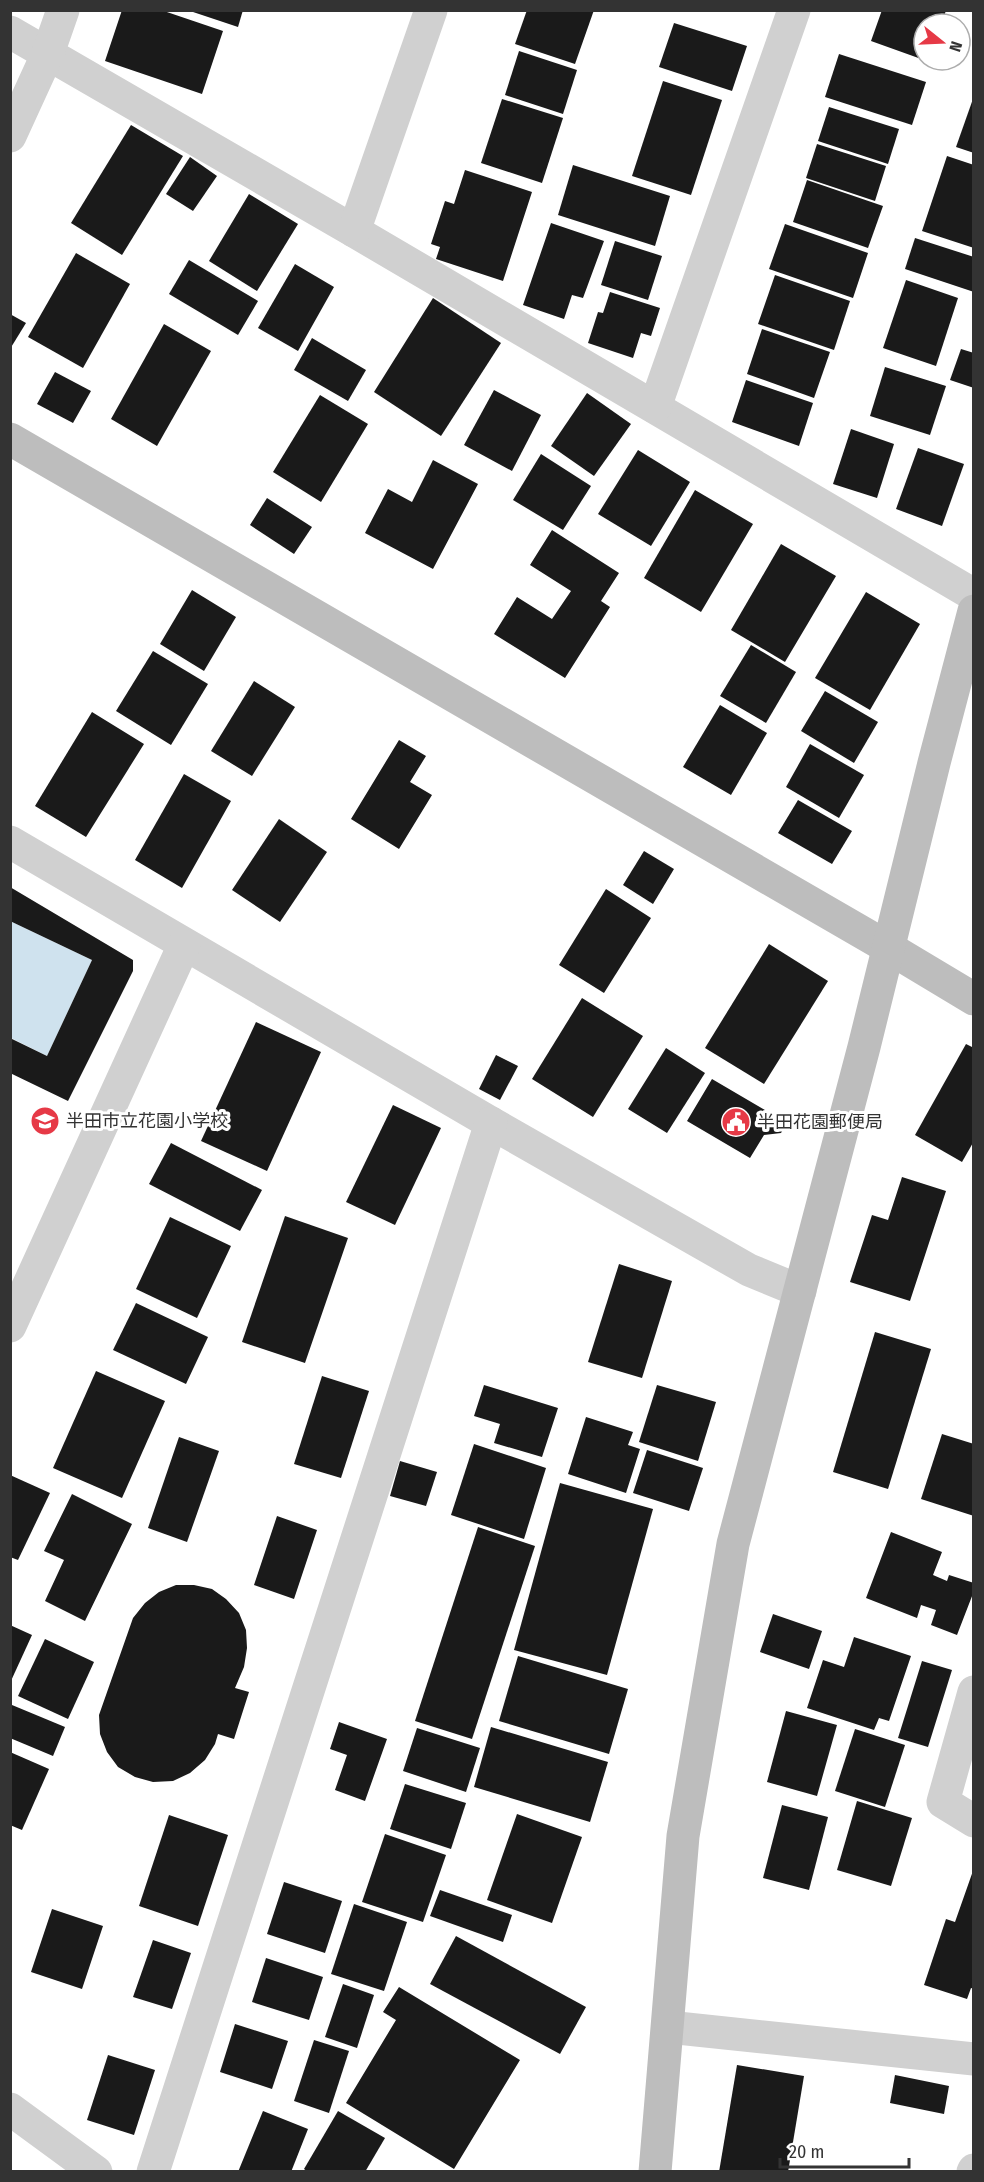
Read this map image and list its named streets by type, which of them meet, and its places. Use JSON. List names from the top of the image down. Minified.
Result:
{"places":{"school or university":["半田市立花園小学校"],"public building":["半田花園郵便局"]},"scale_bar":"20 m","north":"right"}
